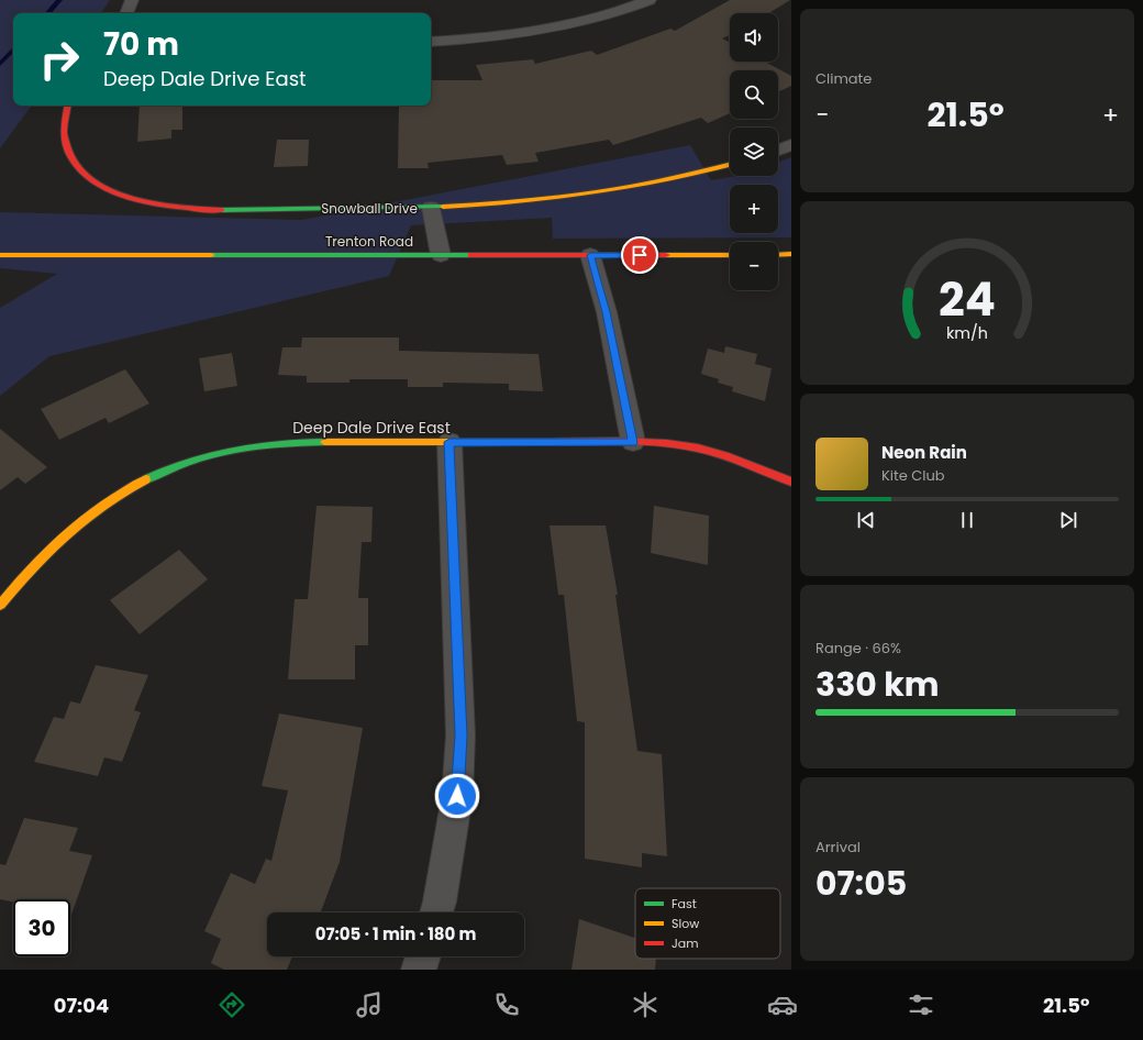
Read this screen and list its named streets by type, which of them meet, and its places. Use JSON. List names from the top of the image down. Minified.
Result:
{"streets":{"street":["Snowball Drive","Trenton Road","Deep Dale Drive East"]},"legend":["Fast","Slow","Jam"],"page":{"tile":["Climate",["Range · 66%","330 km"],["Arrival","07:05"]],"map_buttons":["+","−"],"turn":["70 m","Deep Dale Drive East"],"heat":["−","21.5°","+"],"song":["Neon Rain","Kite Club"],"limit":"30","trip":"07:05 · 1 min · 180 m","tabs":["07:04","21.5°"],"gauge":["24","km/h"]}}
